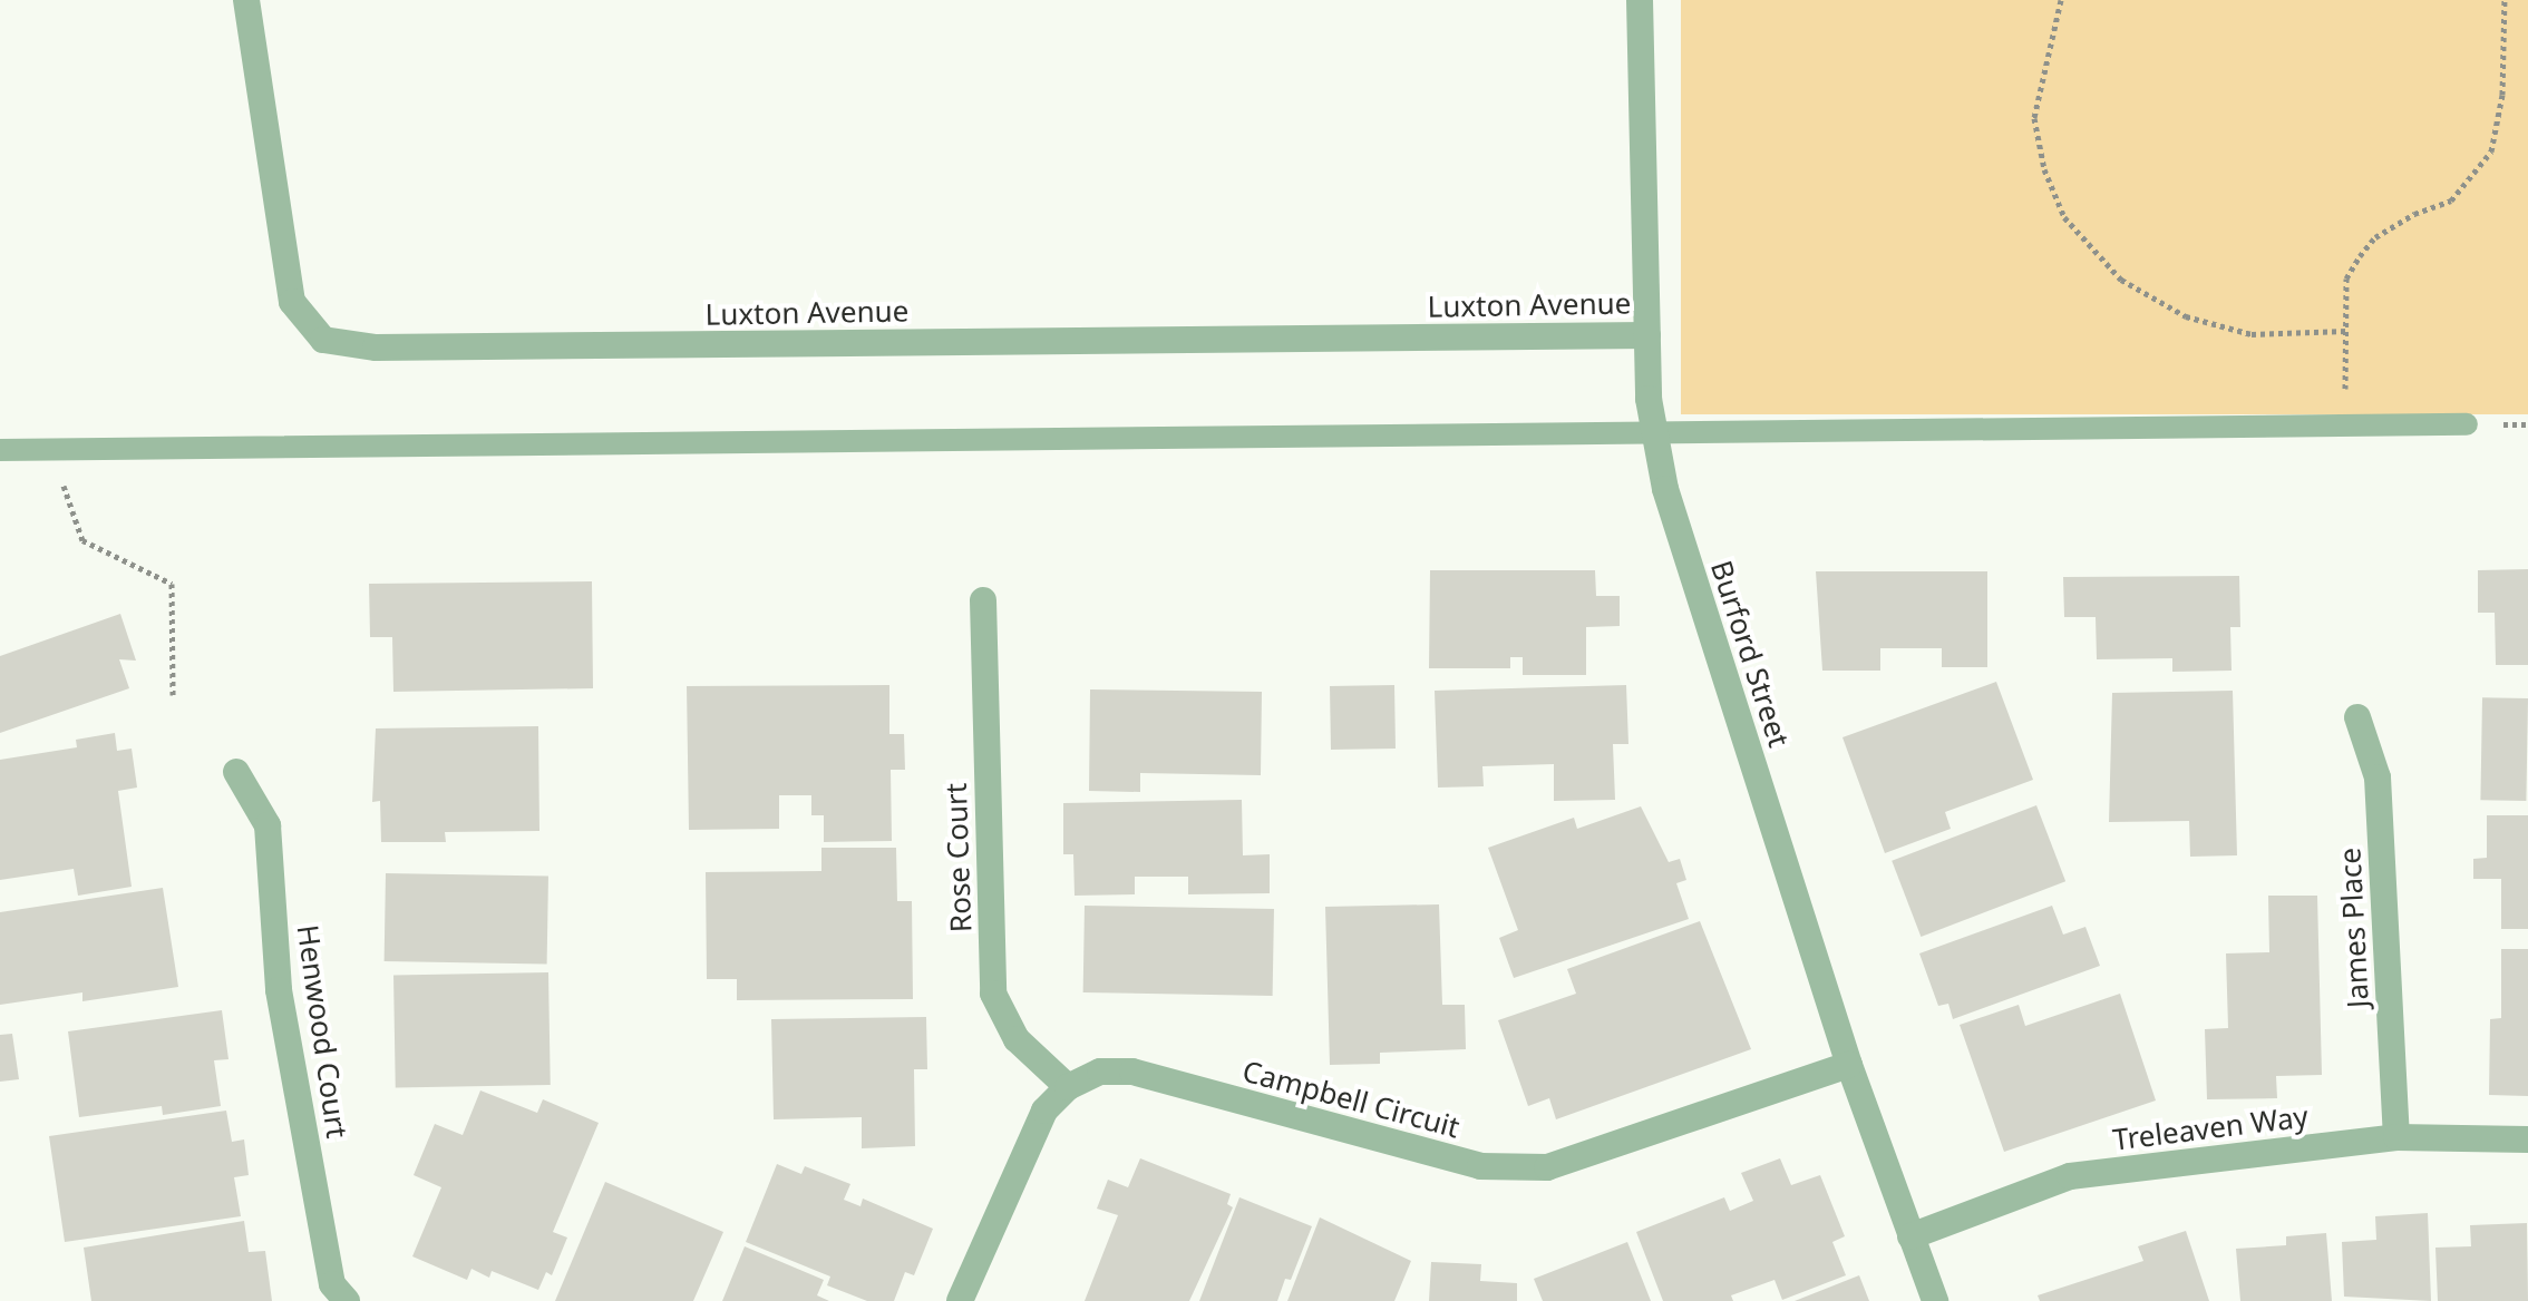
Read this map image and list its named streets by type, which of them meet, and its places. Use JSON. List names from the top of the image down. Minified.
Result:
{"streets":{"street":["Luxton Avenue","Burford Street","Rose Court","James Place","Henwood Court","Campbell Circuit","Treleaven Way"]},"crossings":[["Luxton Avenue","Burford Street"],["Burford Street","Campbell Circuit"],["Burford Street","Treleaven Way"],["Rose Court","Campbell Circuit"],["James Place","Treleaven Way"]]}
